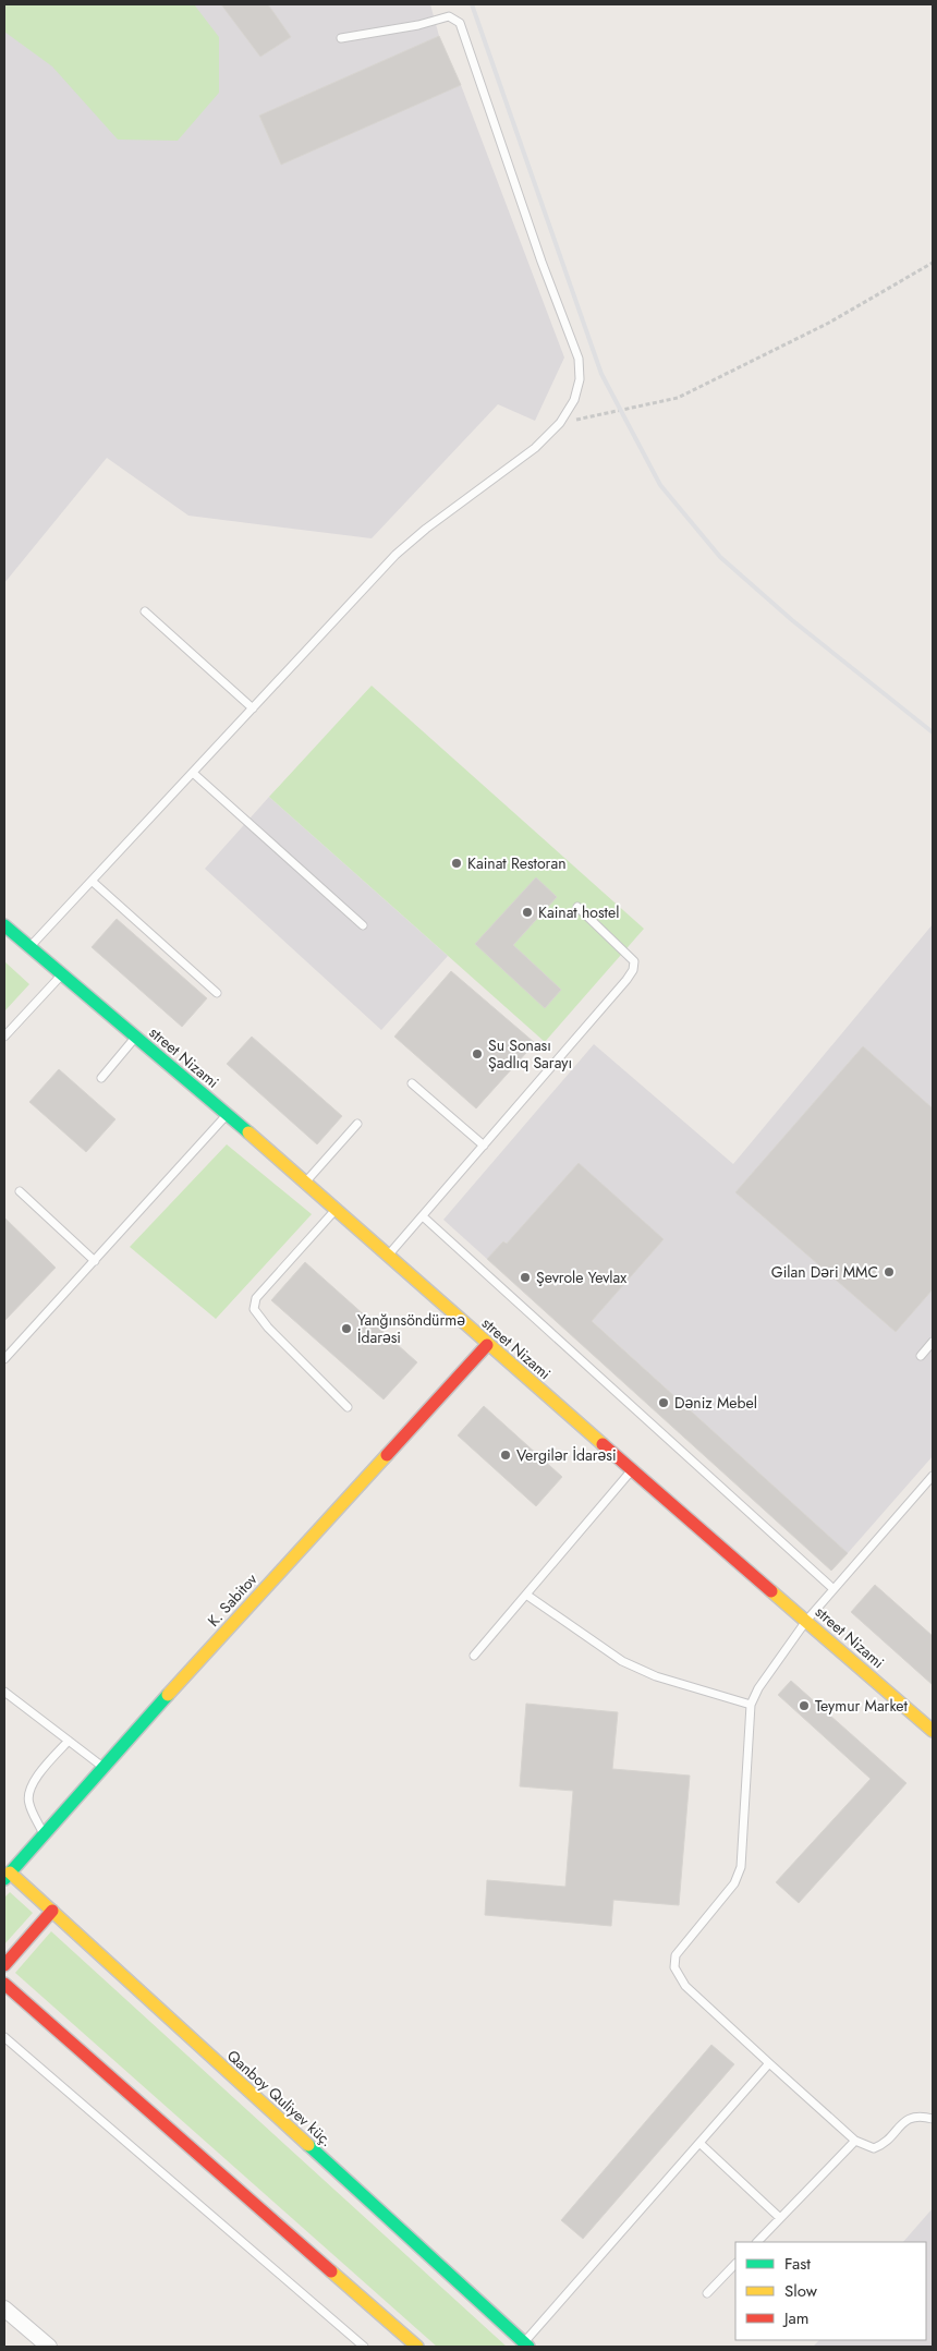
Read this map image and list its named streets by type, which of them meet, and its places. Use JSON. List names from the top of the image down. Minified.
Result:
{"streets":{"street":["street Nizami","K. Sabitov","Qanboy Quliyev küç."]},"crossings":[["street Nizami","K. Sabitov"],["K. Sabitov","Qanboy Quliyev küç."]],"places":["Kainat Restoran","Kainat hostel","Su Sonası Şadlıq Sarayı","Gilan Dəri MMC","Şevrole Yevlax","Yanğınsöndürmə İdarəsi","Dəniz Mebel","Vergilər İdarəsi","Teymur Market"],"legend":["Fast","Slow","Jam"]}
